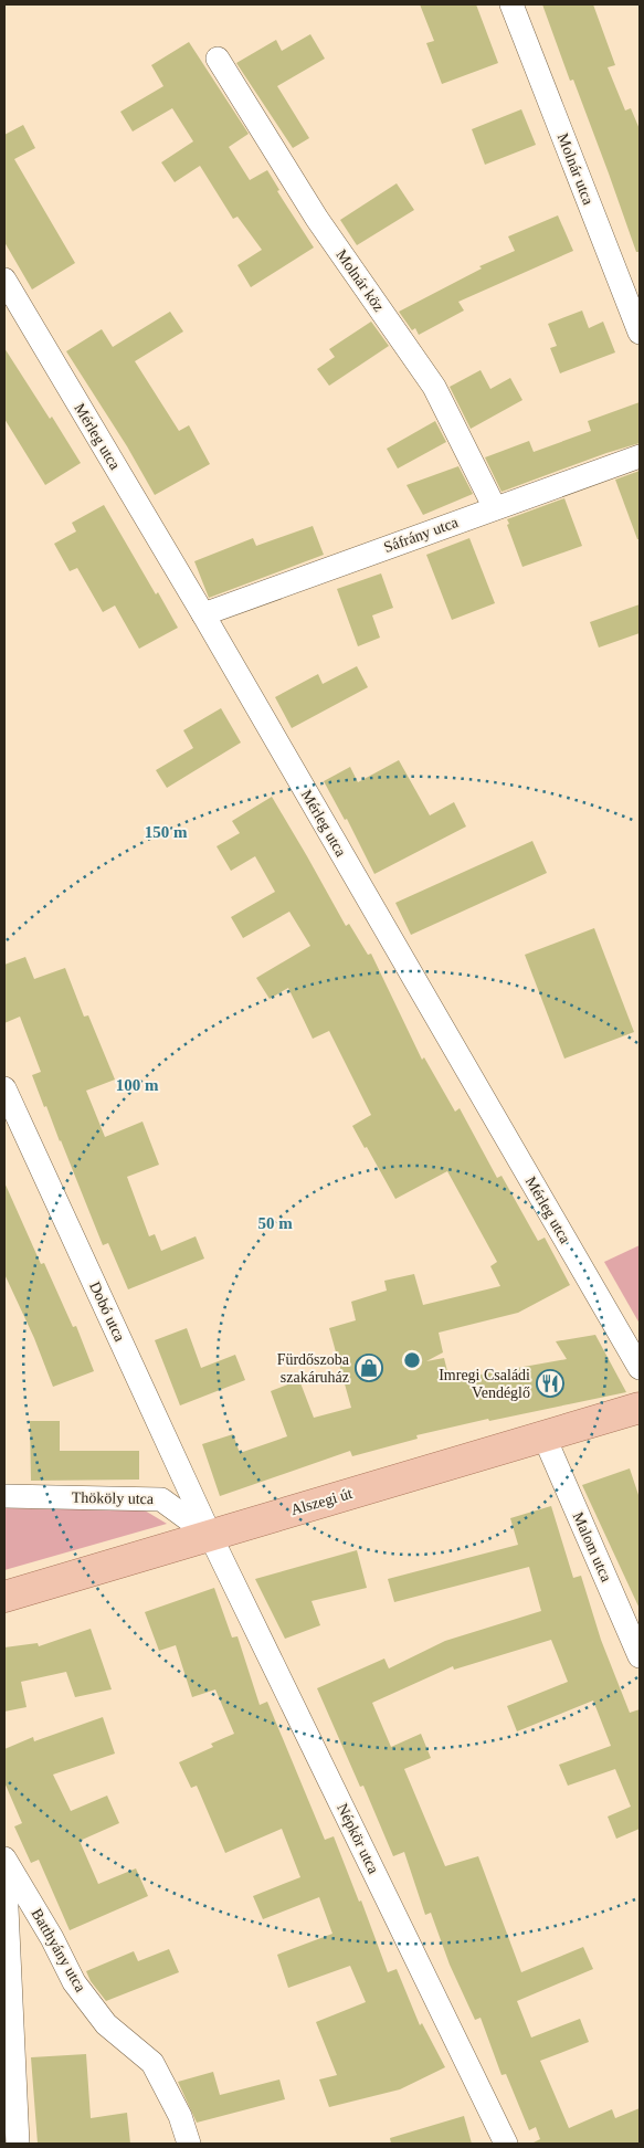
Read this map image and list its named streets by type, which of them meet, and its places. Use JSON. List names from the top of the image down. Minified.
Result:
{"streets":{"main road":["Alszegi út"],"street":["Molnár utca","Molnár köz","Mérleg utca","Sáfrány utca","Dobó utca","Thököly utca","Malom utca","Népkör utca","Batthyány utca"]},"crossings":[["Molnár köz","Sáfrány utca"],["Mérleg utca","Sáfrány utca"],["Dobó utca","Thököly utca"],["Dobó utca","Alszegi út"],["Dobó utca","Népkör utca"],["Thököly utca","Alszegi út"],["Thököly utca","Népkör utca"],["Alszegi út","Malom utca"],["Alszegi út","Népkör utca"]],"places":{"shop":["Fürdőszoba szakáruház"],"restaurant":["Imregi Családi Vendéglő"]},"rings":["150 m","100 m","50 m"]}
